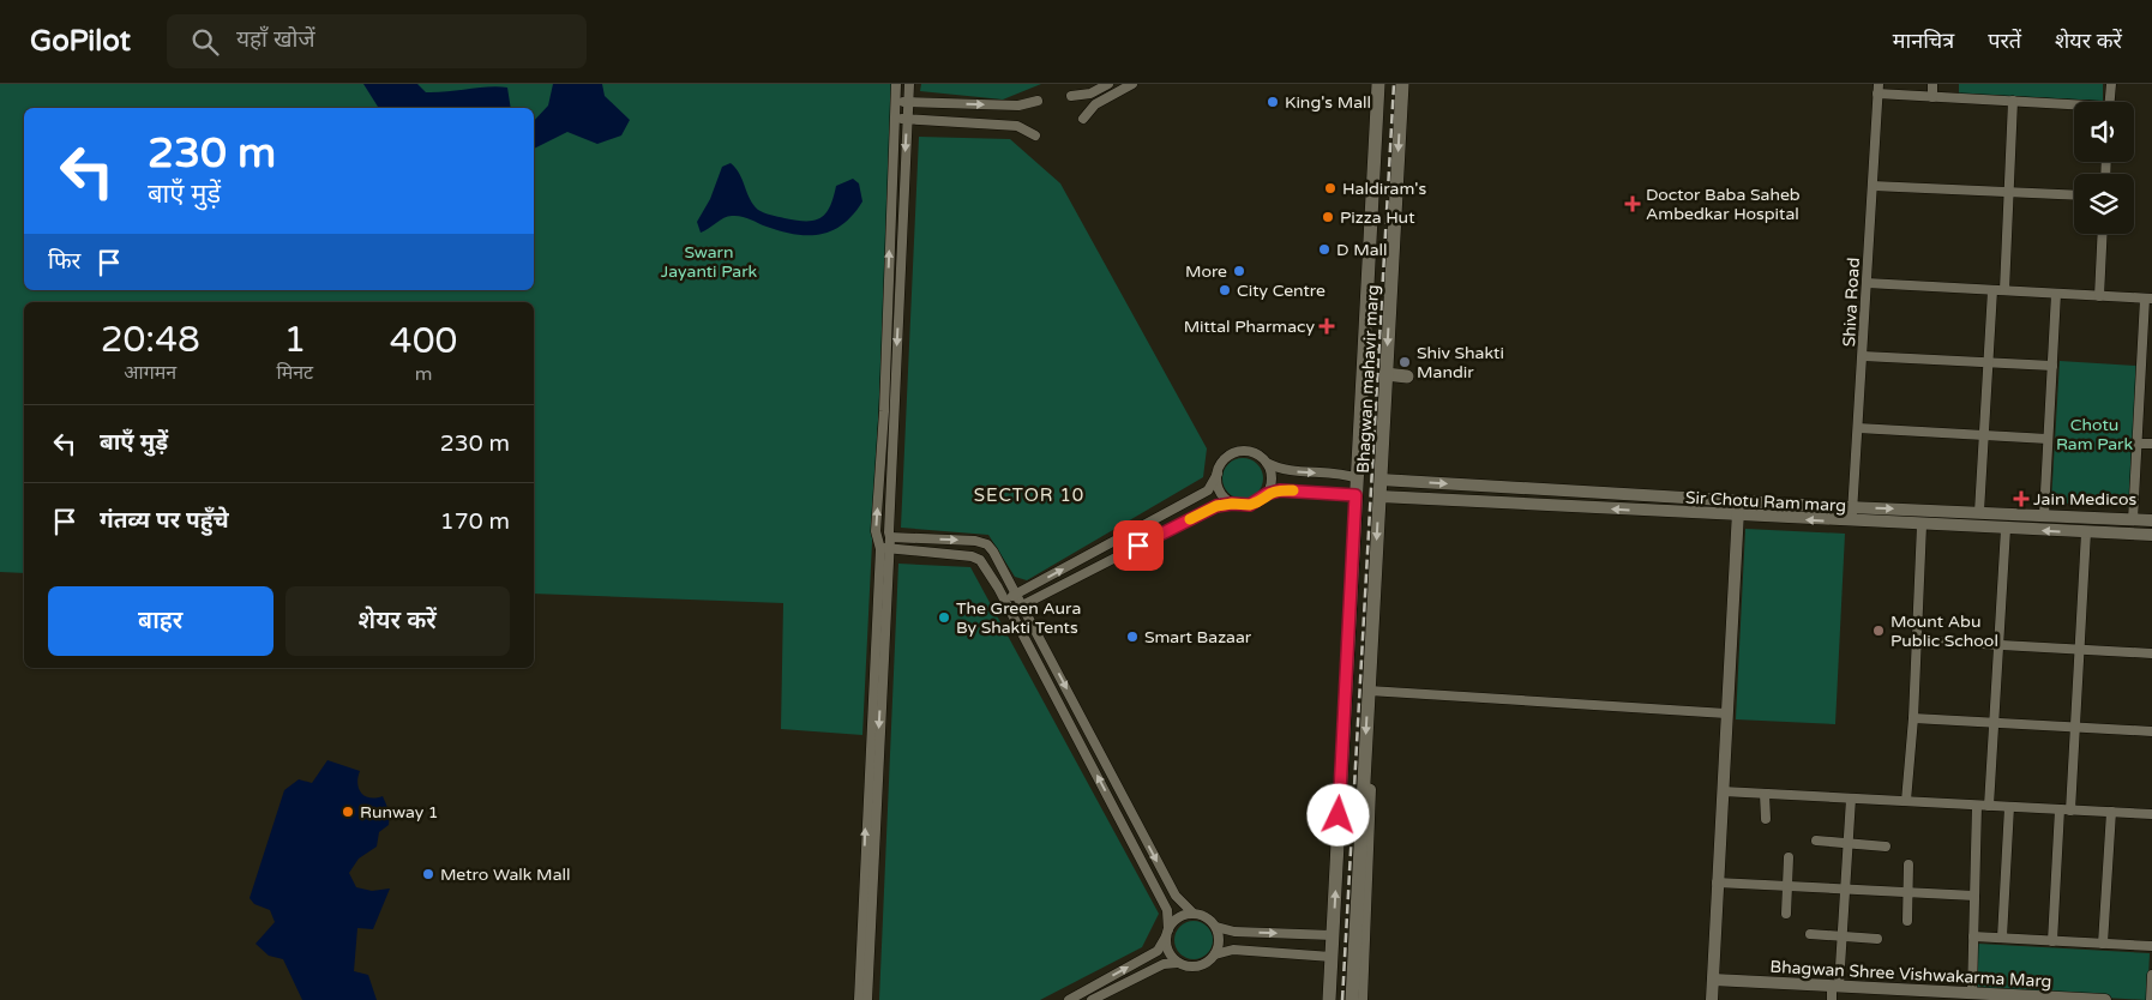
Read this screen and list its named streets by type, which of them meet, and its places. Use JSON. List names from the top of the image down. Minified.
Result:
{"streets":{"main road":["Bhagwan mahavir marg"],"street":["Shiva Road","Sir Chotu Ram marg","Bhagwan Shree Vishwakarma Marg"]},"crossings":[["Shiva Road","Sir Chotu Ram marg"],["Bhagwan mahavir marg","Sir Chotu Ram marg"]],"districts":["SECTOR 10"],"parks":["Swarn Jayanti Park","Chotu Ram Park"],"places":{"other":["King's Mall","Haldiram's","Pizza Hut","D Mall","More","City Centre","Shiv Shakti Mandir","The Green Aura By Shakti Tents","Mount Abu Public School","Smart Bazaar","Runway 1","Metro Walk Mall"],"health":["Doctor Baba Saheb Ambedkar Hospital","Mittal Pharmacy","Jain Medicos"]},"page":{"header":"GoPilot","search":"यहाँ खोजें","nav":["मानचित्र","परतें","शेयर करें"],"turn":["230 m","बाएँ मुड़ें"],"then":"फिर","eta":["20:48","आगमन","1","मिनट","400","m"],"list":[{"name":"बाएँ मुड़ें","value":"230 m"},{"name":"गंतव्य पर पहुँचे","value":"170 m"}],"buttons":["बाहर","शेयर करें"]}}
